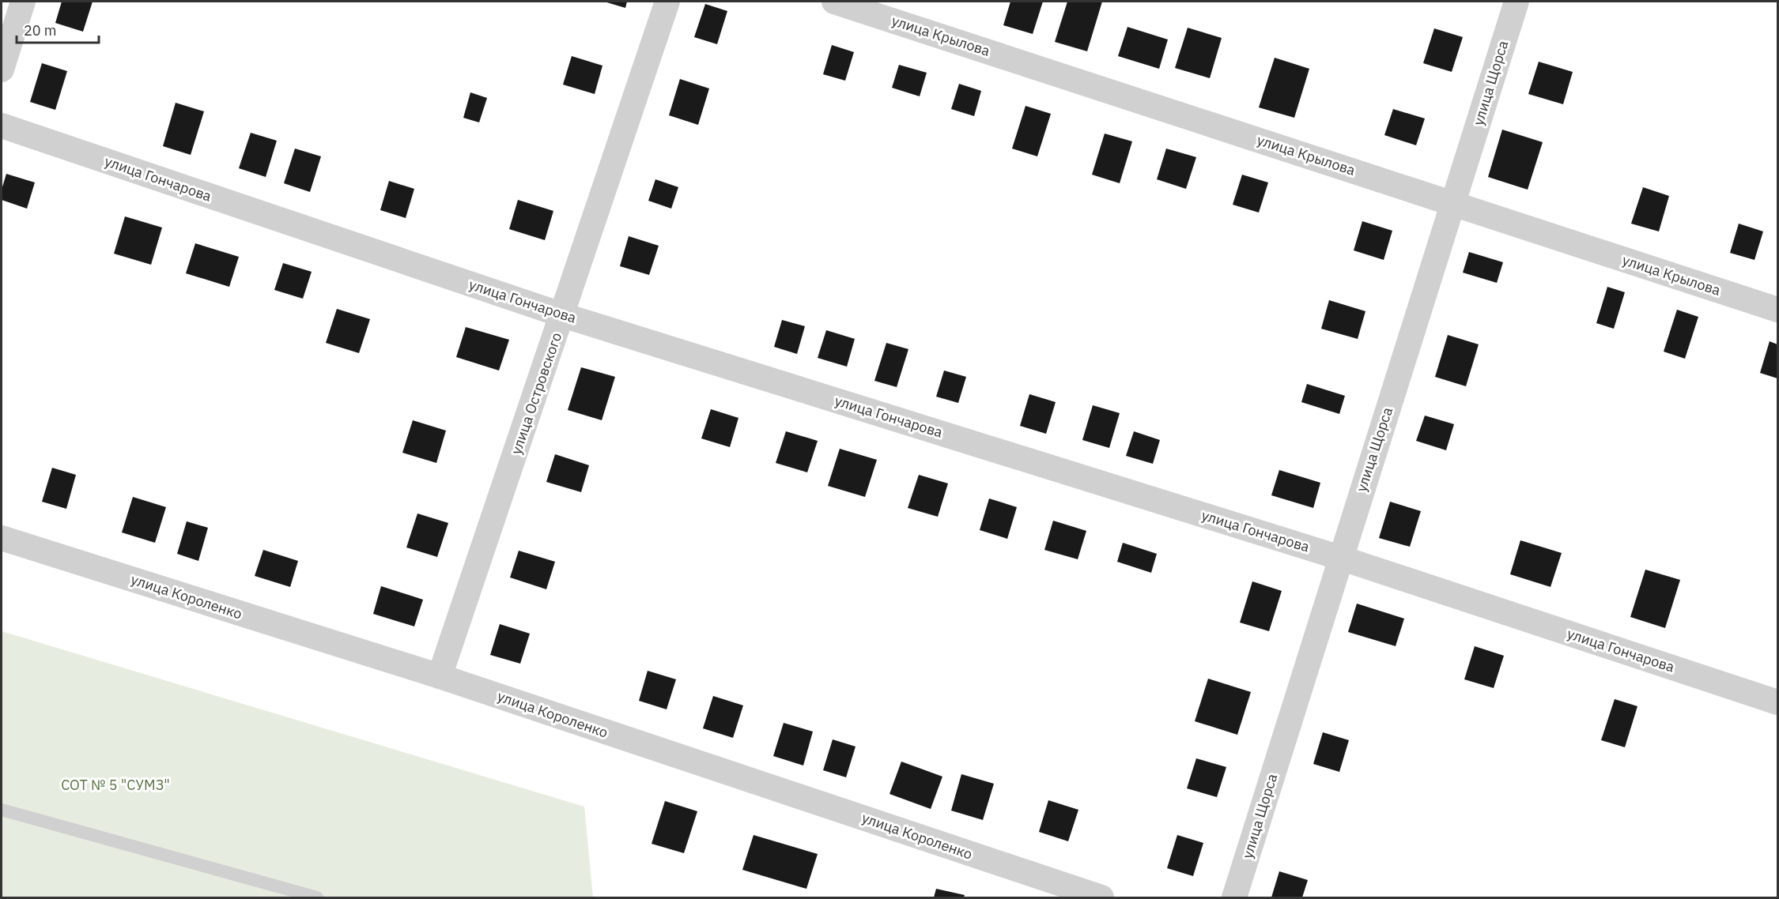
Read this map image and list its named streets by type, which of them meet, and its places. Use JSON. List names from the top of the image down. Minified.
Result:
{"streets":{"street":["улица Крылова","улица Щорса","улица Гончарова","улица Островского","улица Короленко"]},"crossings":[["улица Крылова","улица Щорса"],["улица Щорса","улица Гончарова"],["улица Гончарова","улица Островского"],["улица Островского","улица Короленко"]],"parks":["СОТ № 5 \"СУМЗ\""],"scale_bar":"20 m"}
